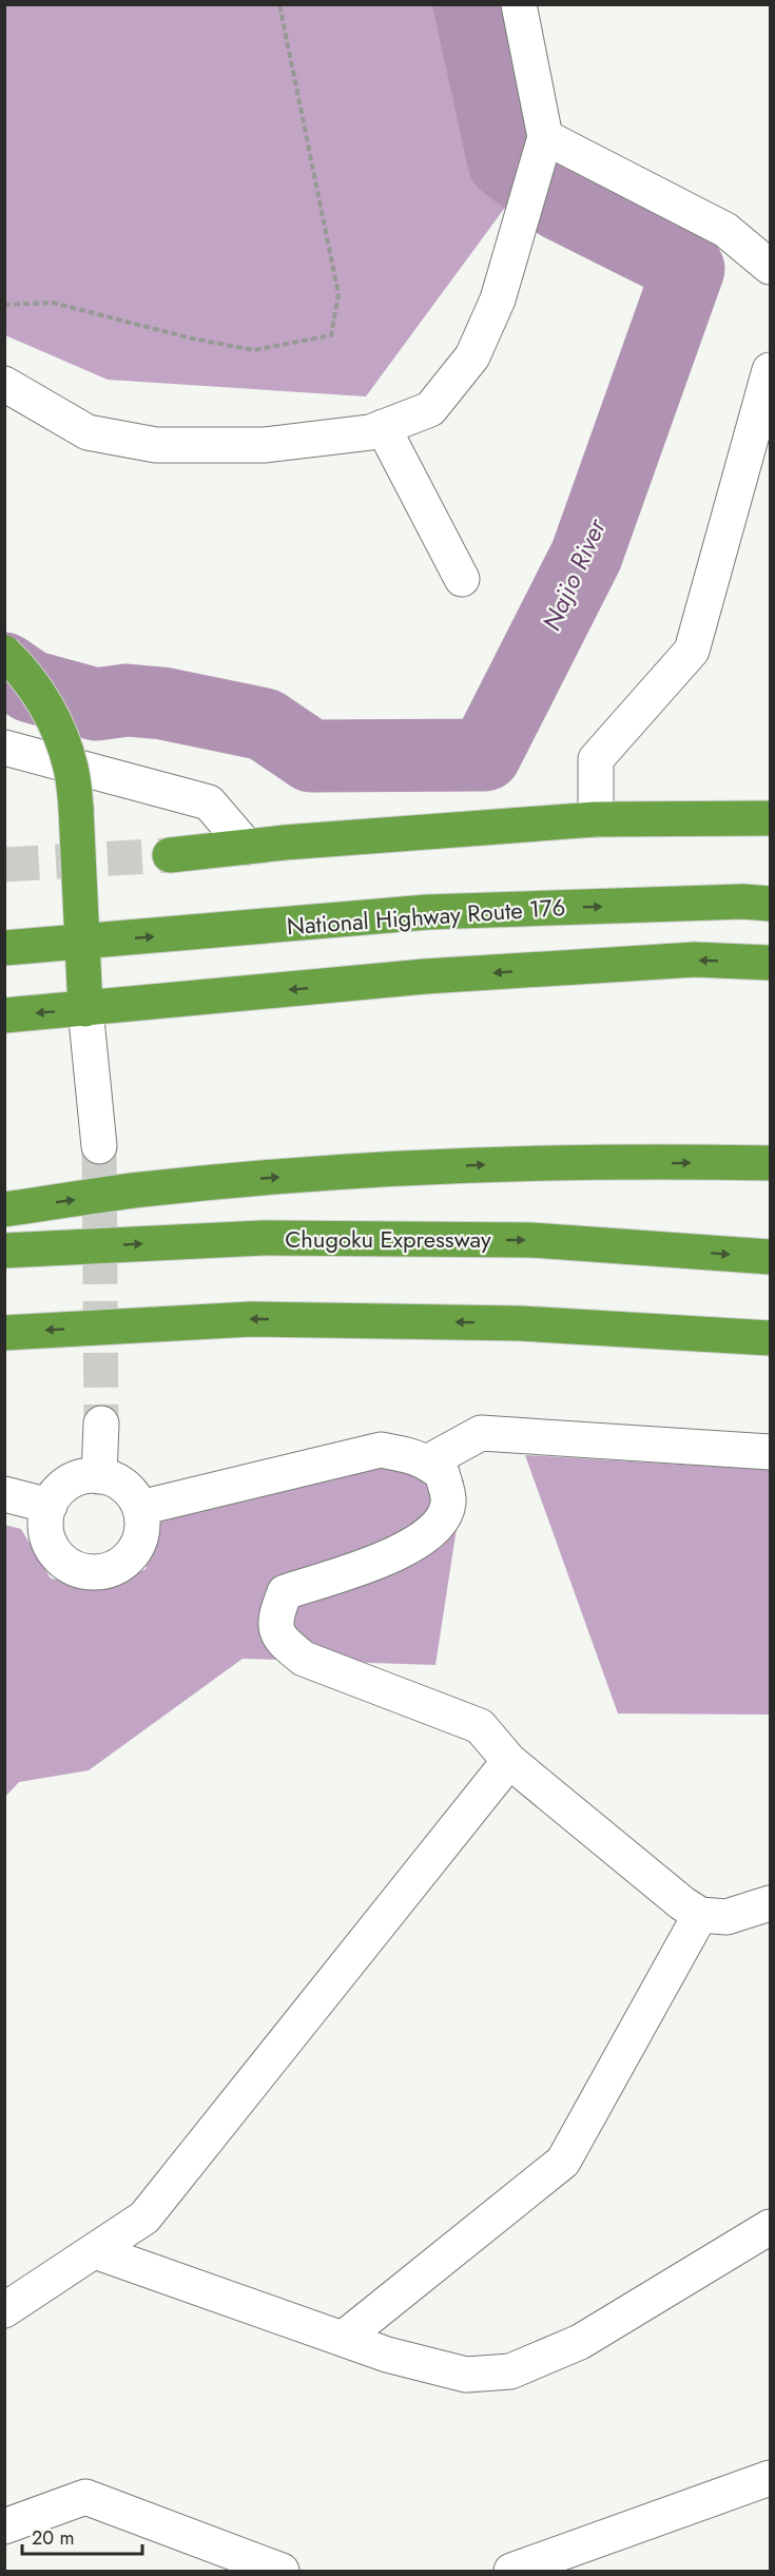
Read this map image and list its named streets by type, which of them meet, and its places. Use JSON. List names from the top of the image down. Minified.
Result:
{"streets":{"highway":["National Highway Route 176","Chugoku Expressway"]},"water":["Najio River"],"scale_bar":"20 m"}
